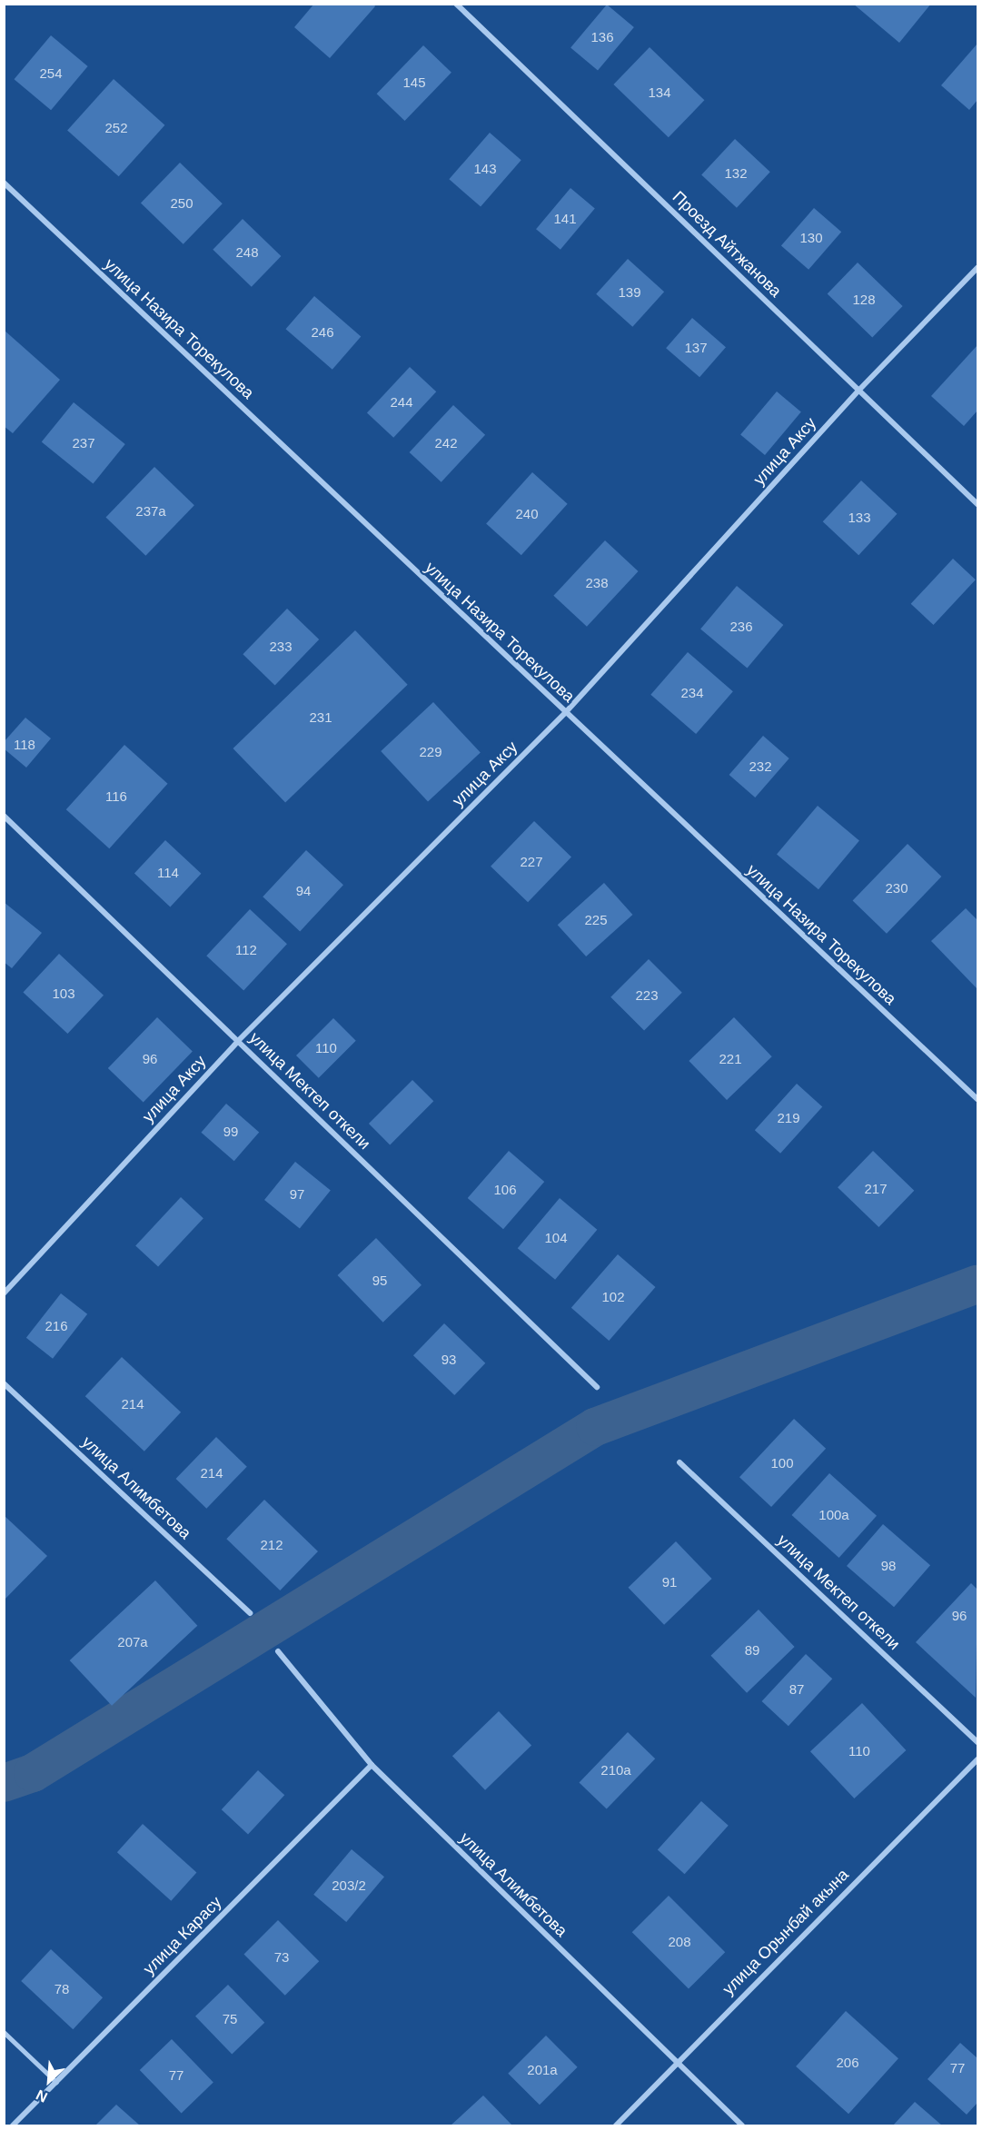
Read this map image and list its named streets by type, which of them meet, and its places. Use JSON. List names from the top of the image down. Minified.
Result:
{"streets":{"street":["Проезд Айтжанова","улица Назира Торекулова","улица Аксу","улица Мектеп откели","улица Алимбетова","улица Орынбай акына","улица Карасу"]},"crossings":[["Проезд Айтжанова","улица Аксу"],["улица Назира Торекулова","улица Аксу"],["улица Аксу","улица Мектеп откели"],["улица Алимбетова","улица Орынбай акына"],["улица Алимбетова","улица Карасу"]],"house_numbers":["136","254","145","134","252","143","132","250","141","130","248","139","128","246","137","244","237","242","237а","240","133","238","236","233","234","231","118","229","232","116","227","114","230","94","225","112","103","223","110","96","221","219","99","217","106","97","104","95","102","216","93","214","100","214","100а","212","98","91","96","207а","89","87","110","210а","203/2","208","73","78","75","206","77","201а","77"],"north":"bottom left"}
